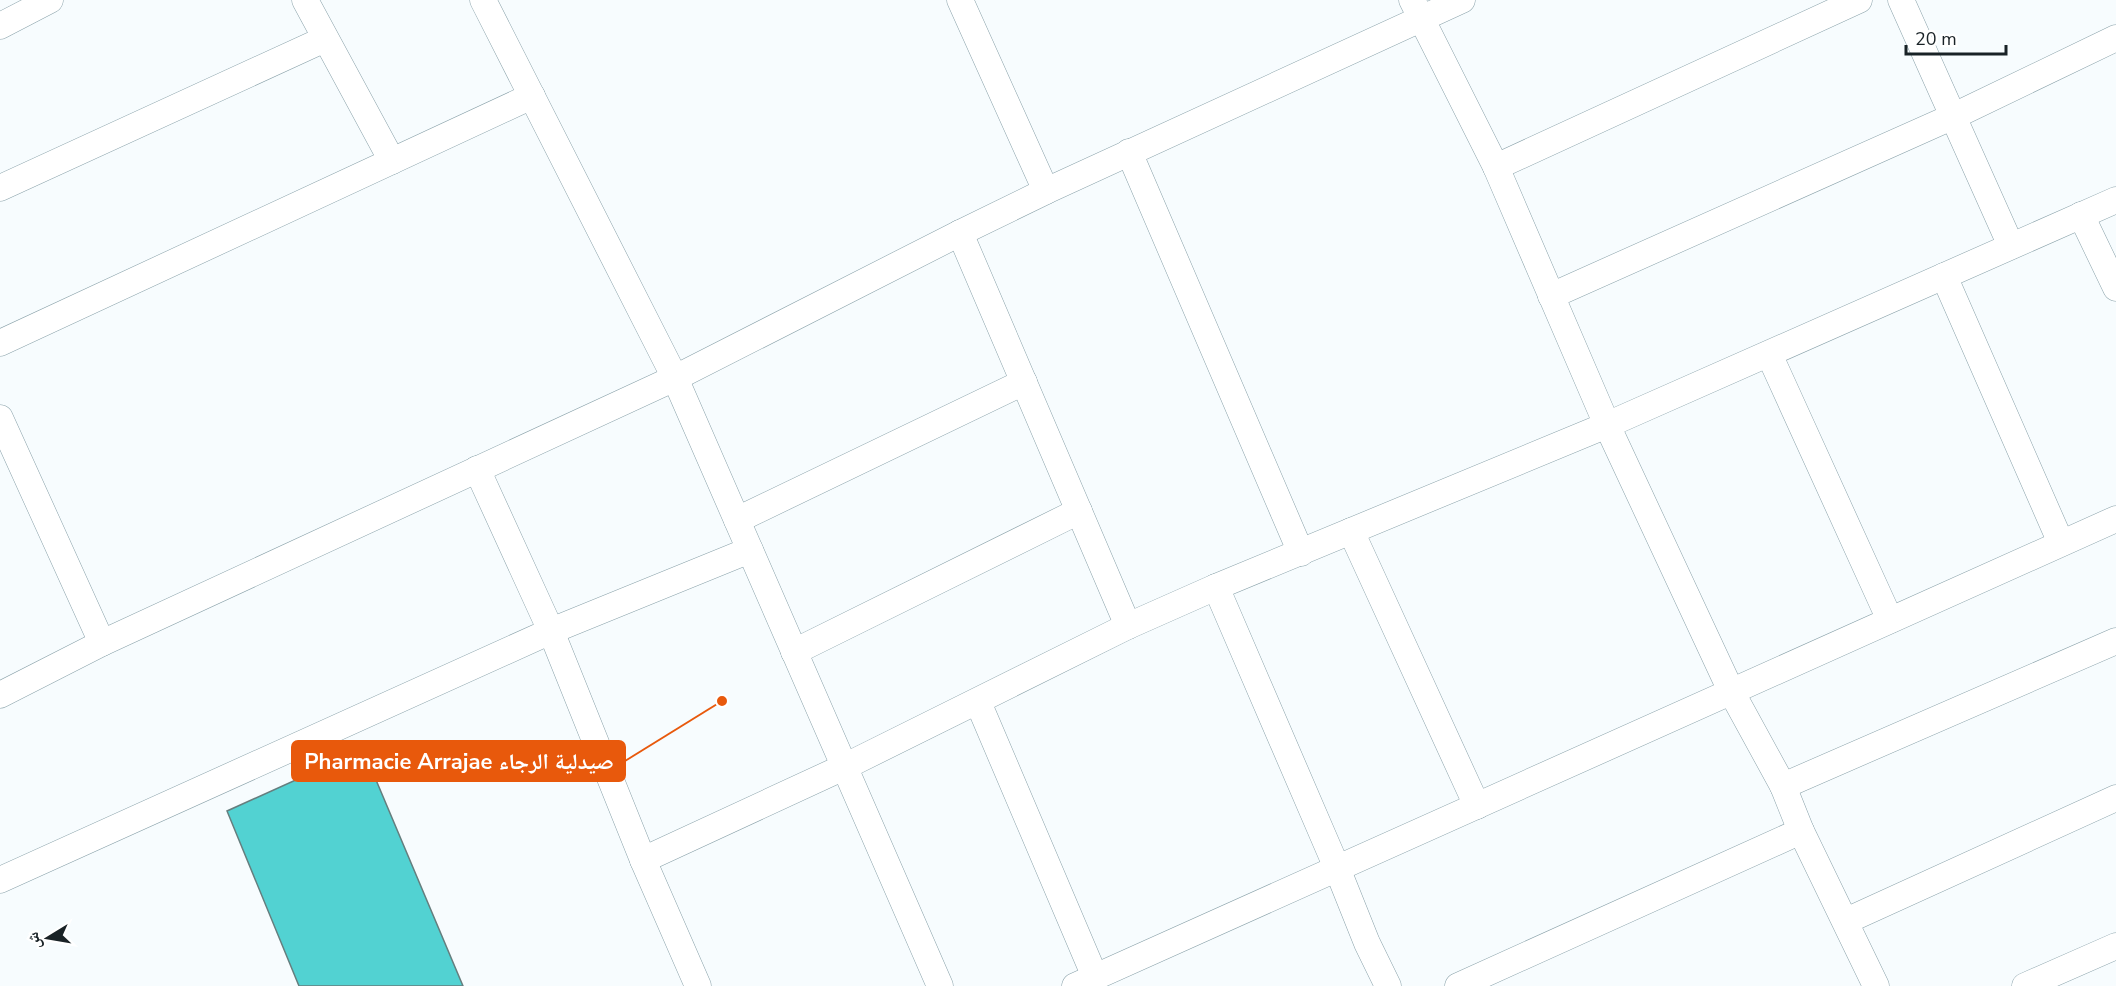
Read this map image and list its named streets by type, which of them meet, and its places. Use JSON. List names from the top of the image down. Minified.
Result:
{"places":["Pharmacie Arrajae صيدلية الرجاء"],"scale_bar":"20 m","north":"left"}
